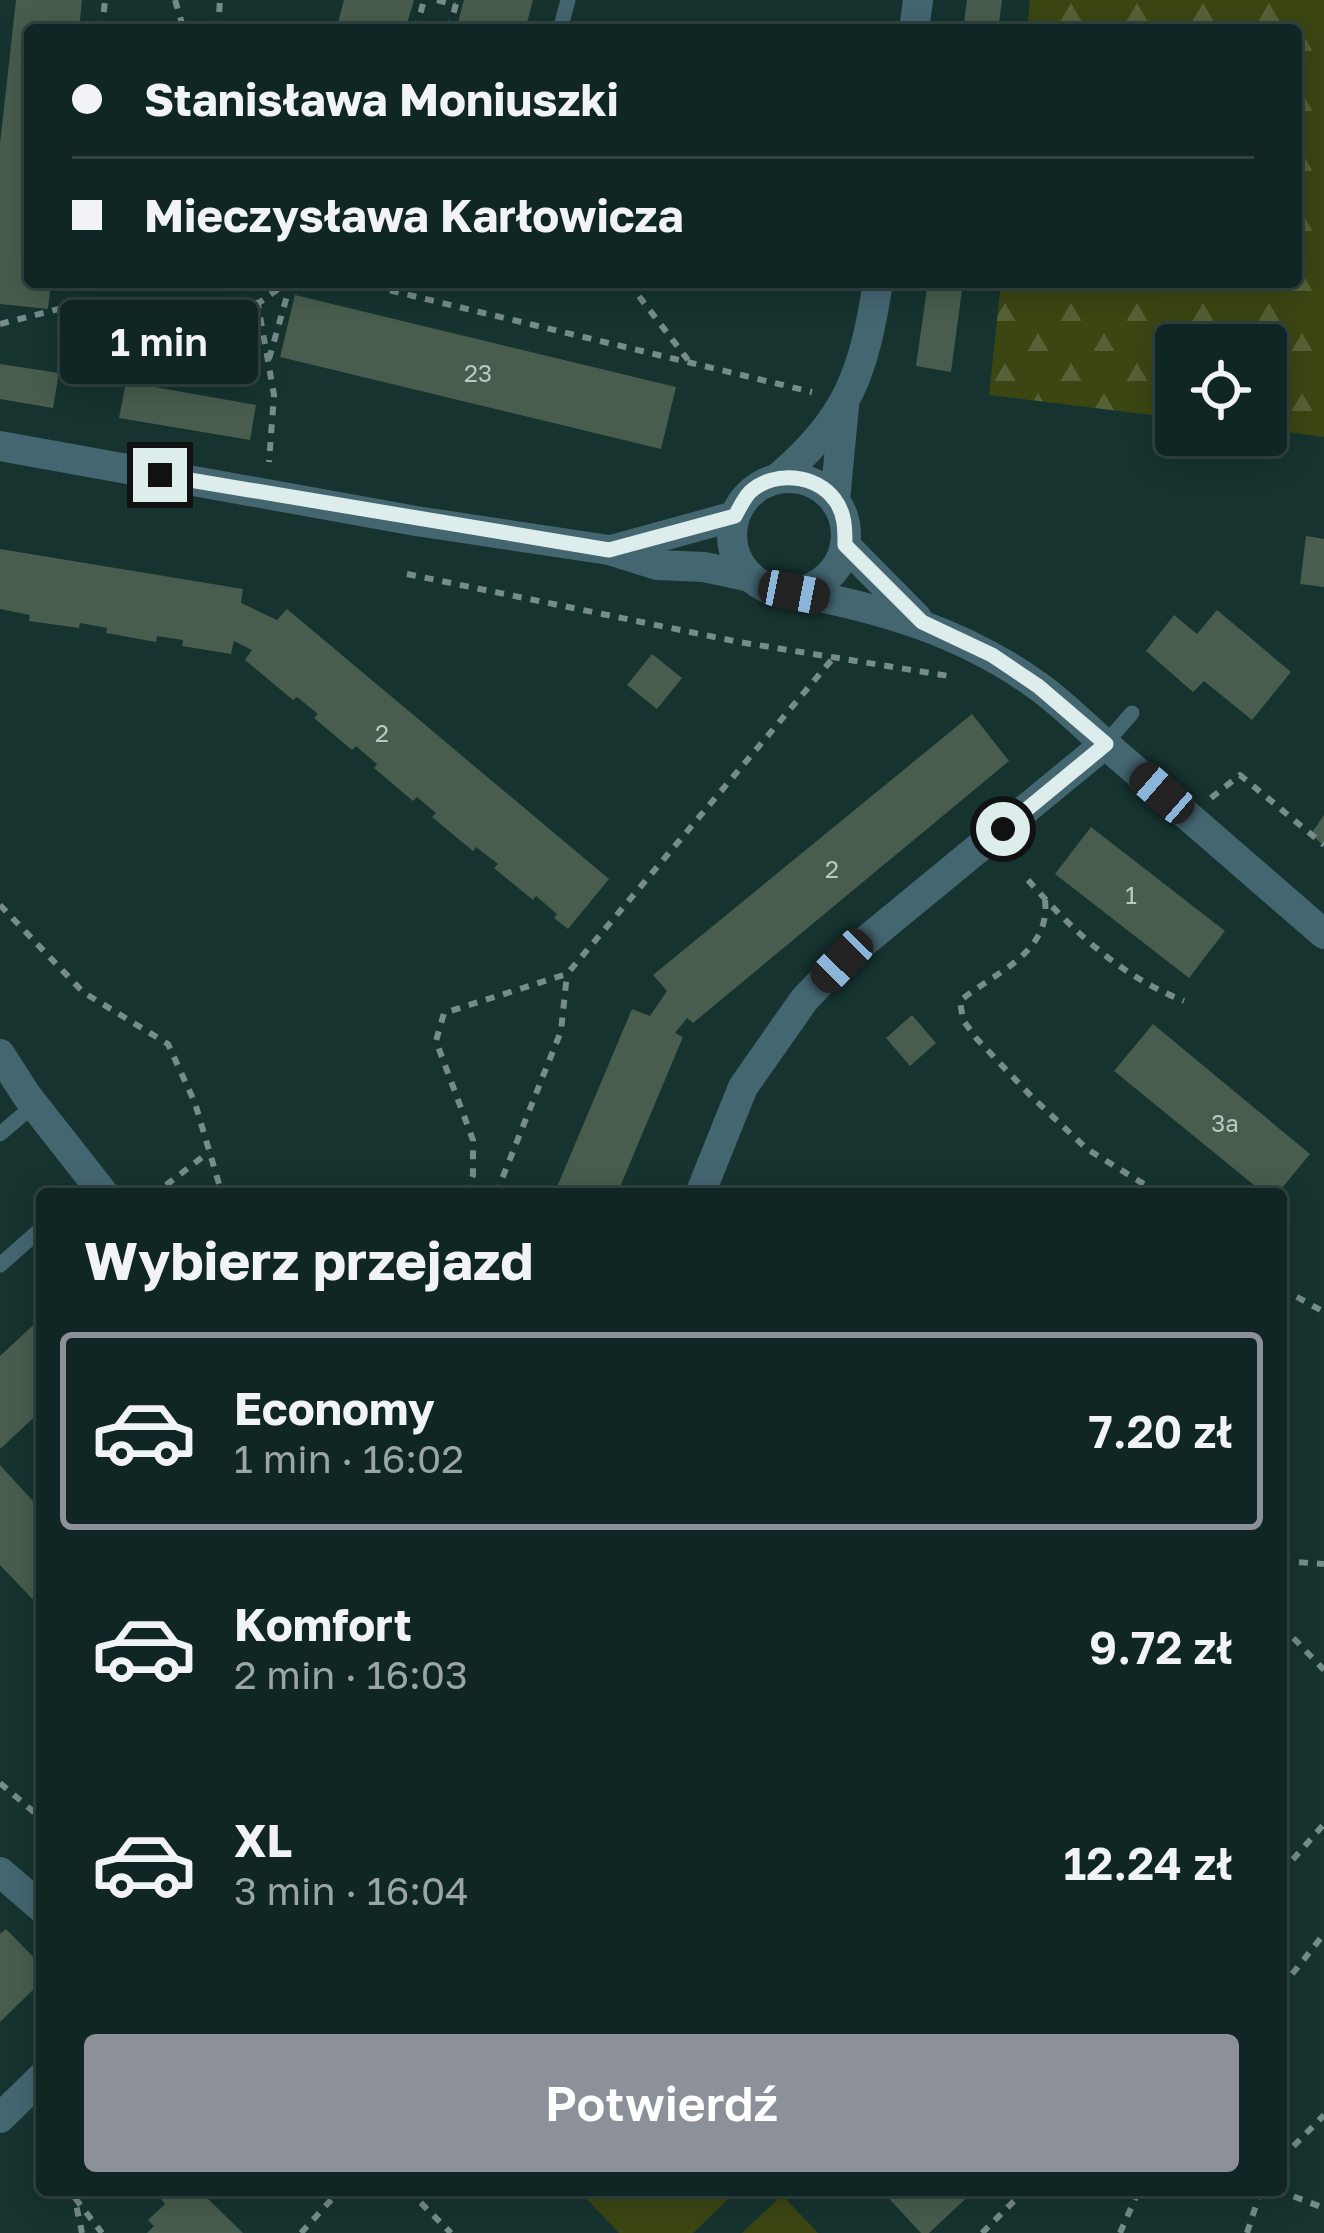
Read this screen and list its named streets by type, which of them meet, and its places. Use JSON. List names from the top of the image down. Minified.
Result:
{"house_numbers":["23","2","2","1","3a"],"page":{"banner":["Stanisława Moniuszki","Mieczysława Karłowicza"],"bubble":"1 min","heading":"Wybierz przejazd","list":[{"name":"Economy","note":"1 min · 16:02","value":"7.20 zł"},{"name":"Komfort","note":"2 min · 16:03","value":"9.72 zł"},{"name":"XL","note":"3 min · 16:04","value":"12.24 zł"}],"buttons":"Potwierdź"}}
